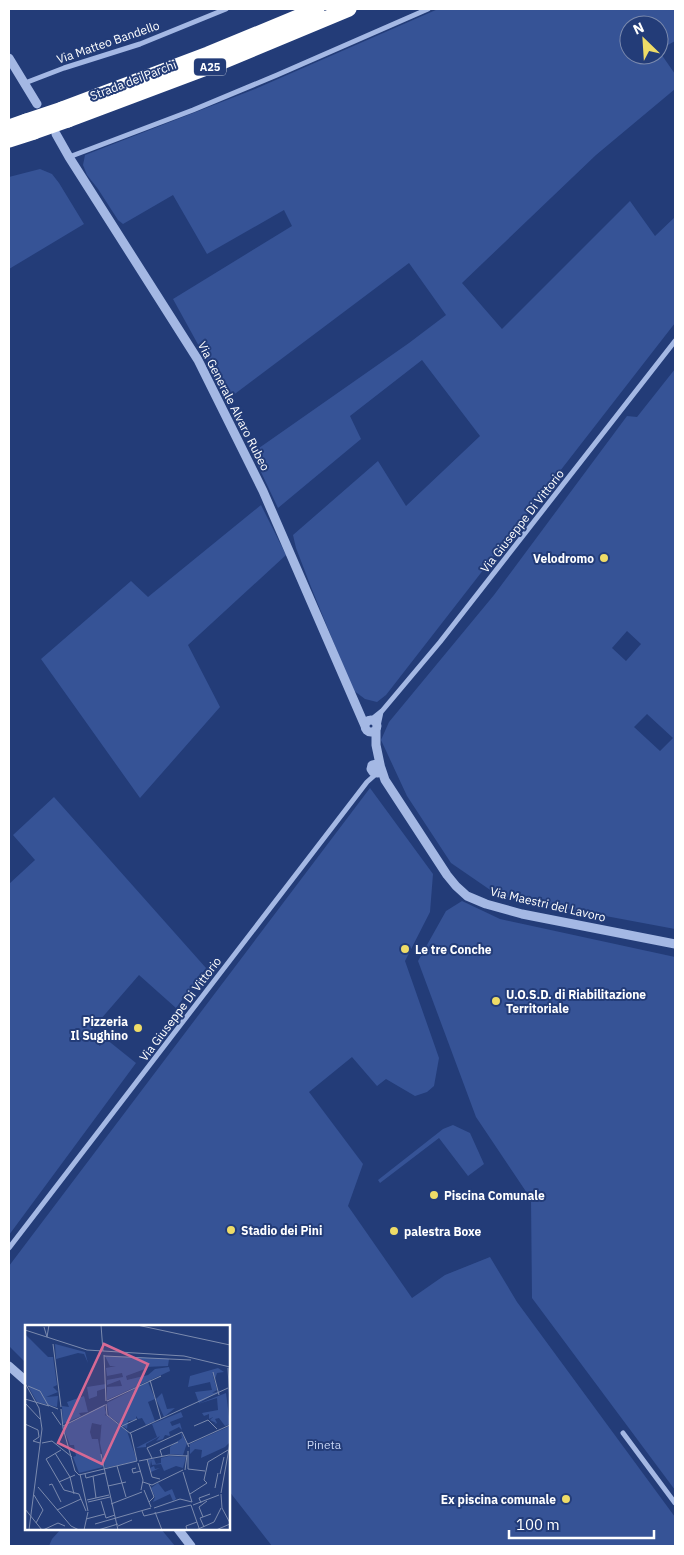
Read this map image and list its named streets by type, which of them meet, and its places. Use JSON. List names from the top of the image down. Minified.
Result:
{"streets":{"highway":["A25","Strada dei Parchi"],"street":["Via Matteo Bandello","Via Generale Alvaro Rubeo","Via Giuseppe Di Vittorio","Via Maestri del Lavoro"]},"crossings":[["Via Generale Alvaro Rubeo","Via Giuseppe Di Vittorio"],["Via Generale Alvaro Rubeo","Via Maestri del Lavoro"],["Via Giuseppe Di Vittorio","Via Maestri del Lavoro"]],"parks":["Pineta"],"places":["Velodromo","Le tre Conche","U.O.S.D. di Riabilitazione Territoriale","Pizzeria Il Sughino","Piscina Comunale","Stadio dei Pini","palestra Boxe","Ex piscina comunale"],"scale_bar":"100 m","north":"top left"}
